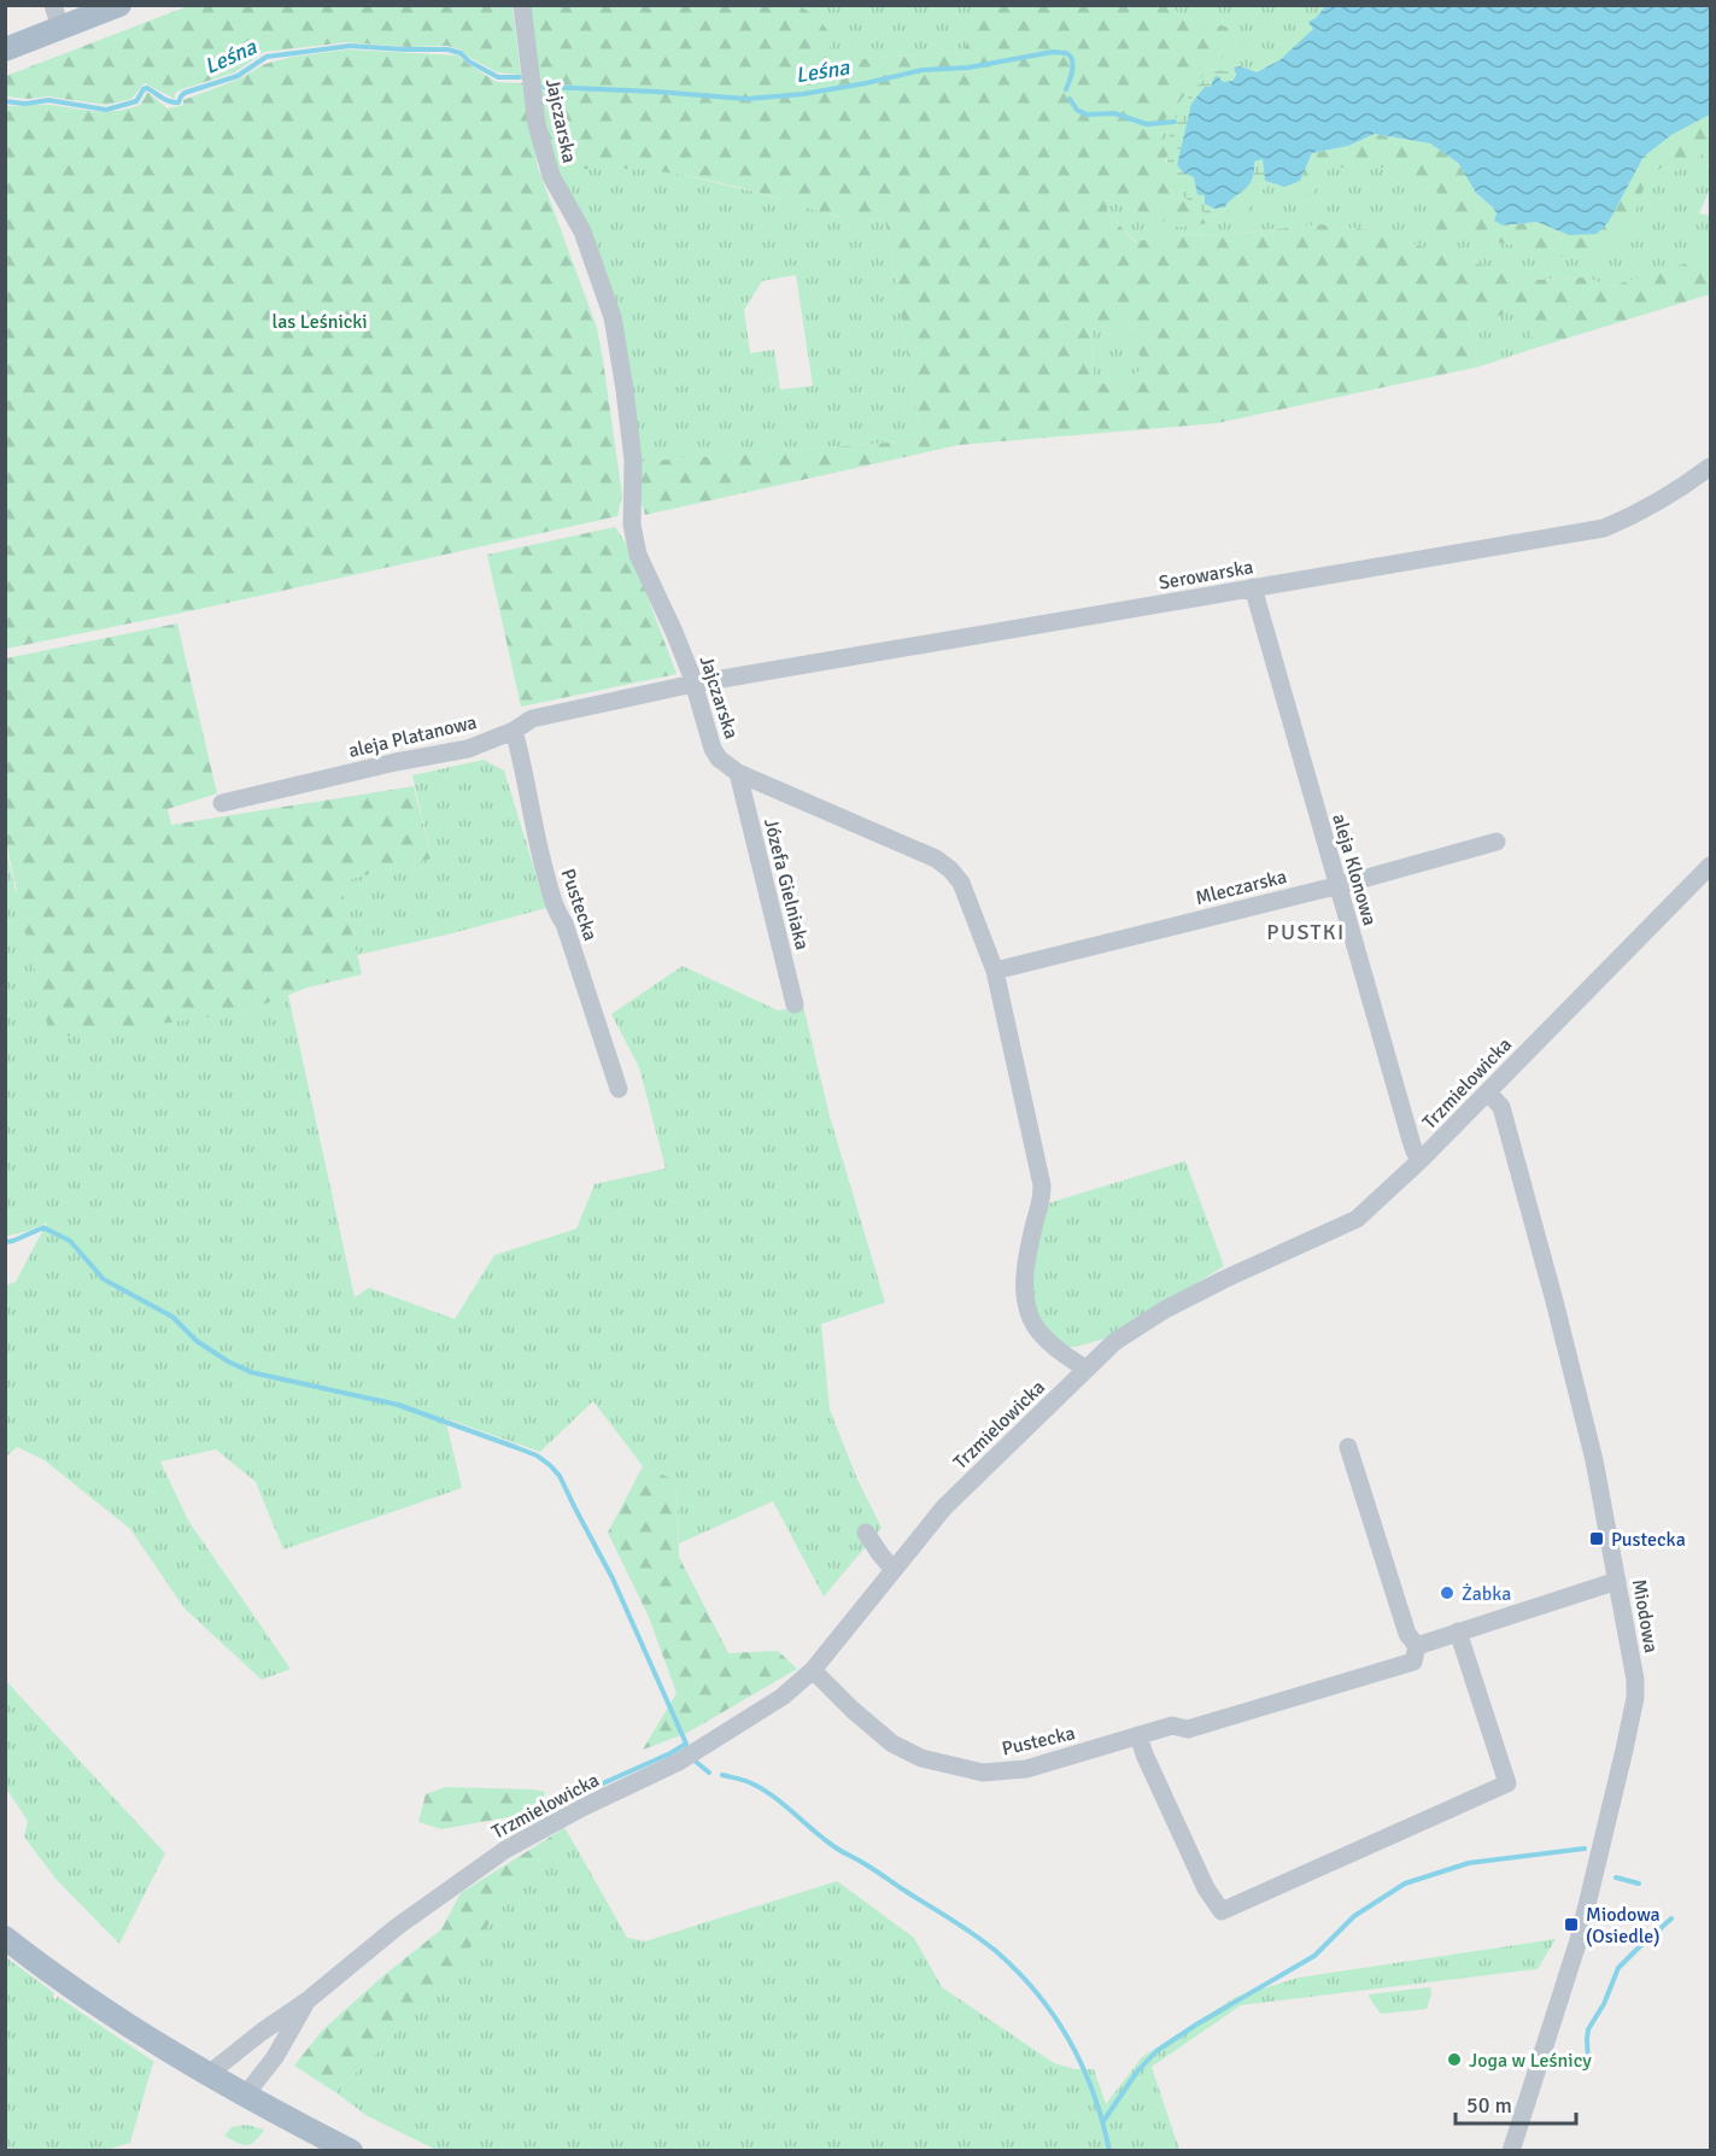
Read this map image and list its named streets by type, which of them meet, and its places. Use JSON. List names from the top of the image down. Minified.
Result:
{"streets":{"street":["Jajczarska","Serowarska","aleja Platanowa","aleja Klonowa","Józefa Gielniaka","Mleczarska","Pustecka","Trzmielowicka","Miodowa"]},"crossings":[["Jajczarska","Serowarska"],["Jajczarska","aleja Platanowa"],["Jajczarska","Józefa Gielniaka"],["Jajczarska","Mleczarska"],["Jajczarska","Trzmielowicka"],["Serowarska","aleja Platanowa"],["Serowarska","aleja Klonowa"],["aleja Platanowa","Pustecka"],["aleja Klonowa","Mleczarska"],["aleja Klonowa","Trzmielowicka"],["Pustecka","Trzmielowicka"],["Pustecka","Miodowa"],["Trzmielowicka","Miodowa"]],"districts":["PUSTKI"],"water":["Leśna"],"parks":["las Leśnicki"],"places":{"transit":["Pustecka","Miodowa (Osiedle)"],"other":["Żabka","Joga w Leśnicy"]},"scale_bar":"50 m"}
